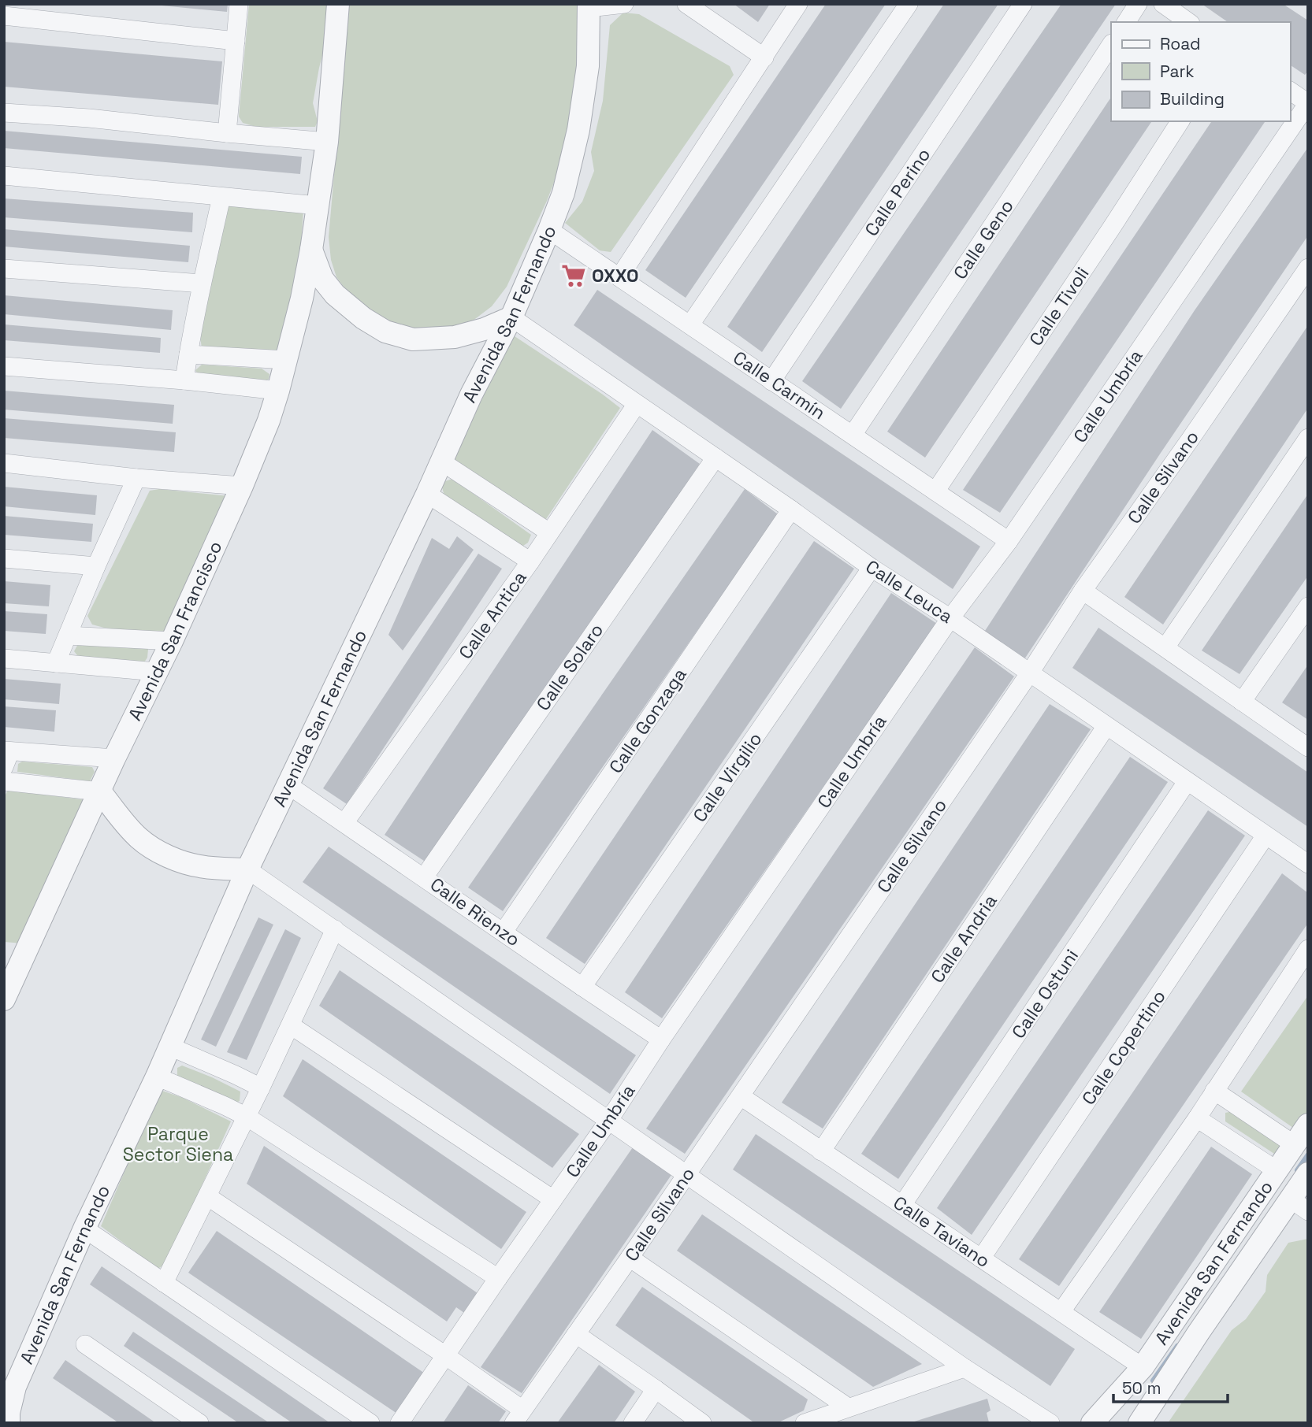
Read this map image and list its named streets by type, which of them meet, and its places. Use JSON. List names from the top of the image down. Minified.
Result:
{"streets":{"street":["Calle Perino","Calle Geno","Calle Tivoli","Avenida San Fernando","Calle Carmín","Calle Umbría","Calle Silvano","Calle Leuca","Calle Antica","Avenida San Francisco","Calle Solaro","Calle Gonzaga","Calle Virgilio","Calle Rienzo","Calle Andria","Calle Ostuni","Calle Copertino","Calle Taviano"]},"crossings":[["Calle Perino","Calle Carmín"],["Calle Geno","Calle Carmín"],["Calle Tivoli","Calle Carmín"],["Avenida San Fernando","Calle Carmín"],["Avenida San Fernando","Calle Leuca"],["Avenida San Fernando","Calle Rienzo"],["Avenida San Fernando","Calle Taviano"],["Calle Carmín","Calle Umbría"],["Calle Umbría","Calle Leuca"],["Calle Umbría","Calle Rienzo"],["Calle Silvano","Calle Leuca"],["Calle Silvano","Calle Taviano"],["Calle Leuca","Calle Antica"],["Calle Leuca","Calle Solaro"],["Calle Leuca","Calle Gonzaga"],["Calle Leuca","Calle Virgilio"],["Calle Leuca","Calle Andria"],["Calle Leuca","Calle Ostuni"],["Calle Leuca","Calle Copertino"],["Calle Antica","Calle Rienzo"],["Calle Solaro","Calle Rienzo"],["Calle Gonzaga","Calle Rienzo"],["Calle Virgilio","Calle Rienzo"],["Calle Andria","Calle Taviano"],["Calle Ostuni","Calle Taviano"],["Calle Copertino","Calle Taviano"]],"parks":["Parque Sector Siena"],"places":{"supermarket":["OXXO"]},"legend":["Road","Park","Building"],"scale_bar":"50 m"}
